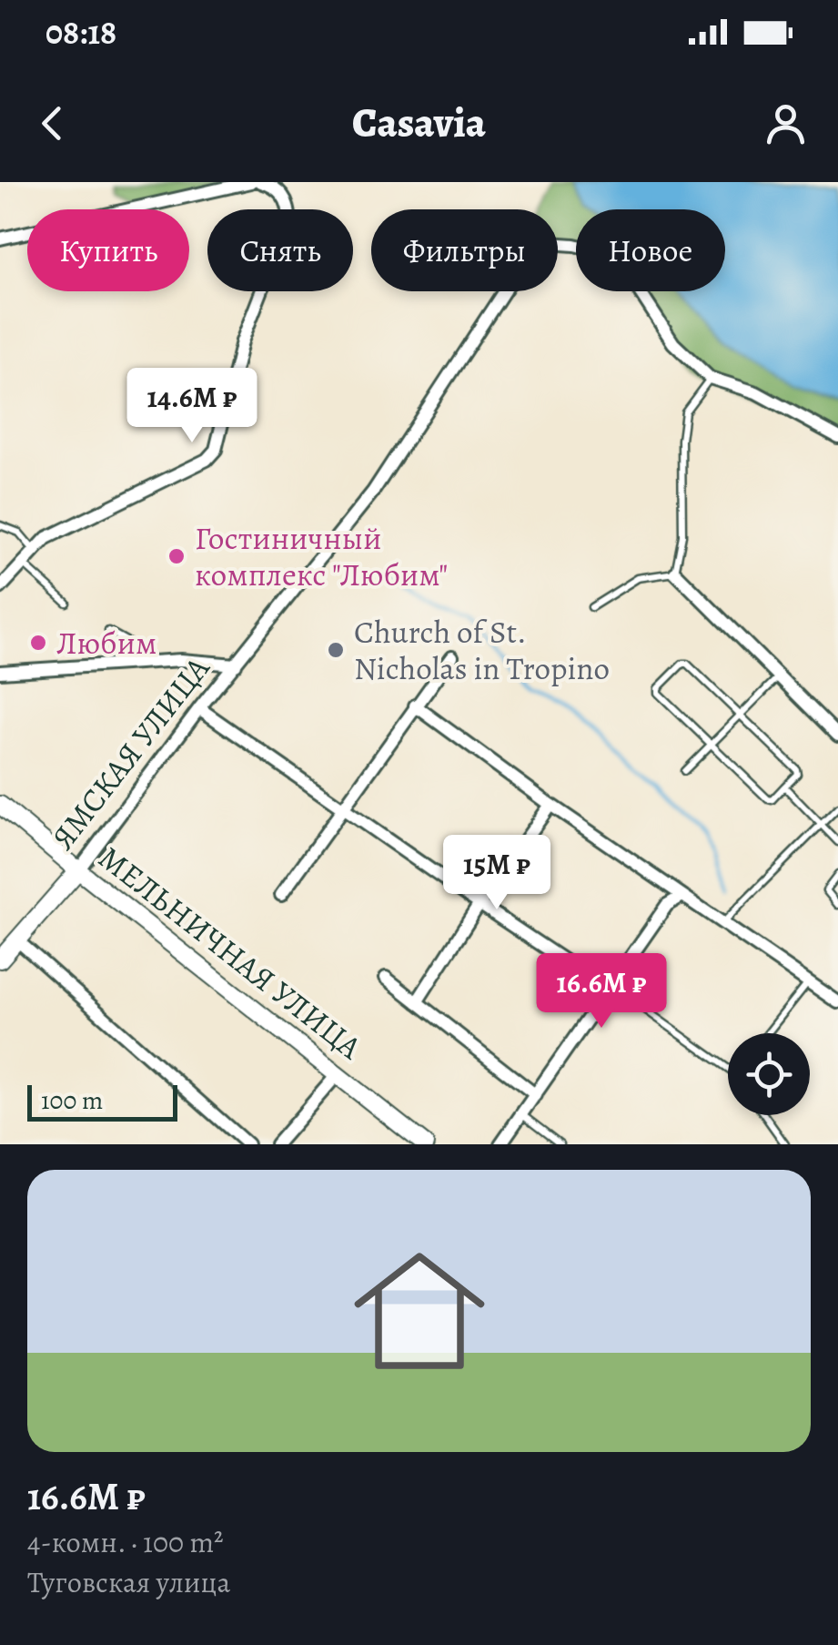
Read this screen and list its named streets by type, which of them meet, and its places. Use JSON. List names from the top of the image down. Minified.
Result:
{"streets":{"street":["ЯМСКАЯ УЛИЦА","МЕЛЬНИЧНАЯ УЛИЦА"]},"crossings":[["ЯМСКАЯ УЛИЦА","МЕЛЬНИЧНАЯ УЛИЦА"]],"places":["Гостиничный комплекс \"Любим\"","Любим","Church of St. Nicholas in Tropino"],"scale_bar":"100 m","page":{"status":"08:18","header":"Casavia","chip":["Купить","Снять","Фильтры","Новое"],"price":["14.6M ₽","15M ₽","16.6M ₽"],"scale":"100 m","list":[{"name":"16.6M ₽","note":"4-комн. · 100 m² · Туговская улица"}]}}
